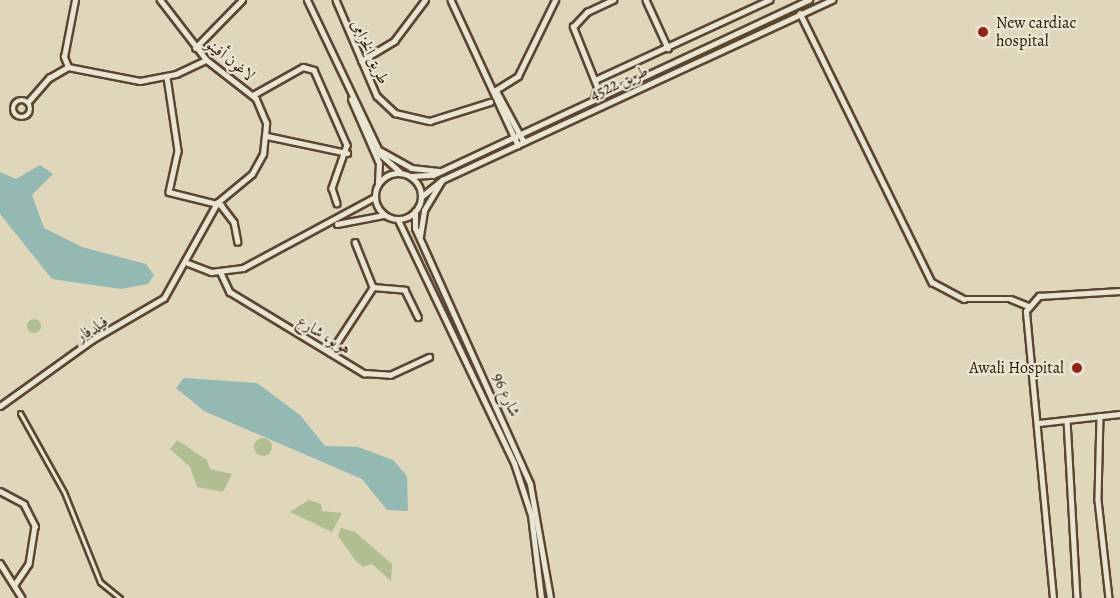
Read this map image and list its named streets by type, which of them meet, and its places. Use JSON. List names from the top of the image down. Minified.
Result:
{"streets":{"street":["طريق الخزامى","لاغون أفينو","طريق 4522","فيلدفار","هوبو، شارع","شارع 96"]},"crossings":[["طريق 4522","شارع 96"]],"places":["New cardiac hospital","Awali Hospital"]}
